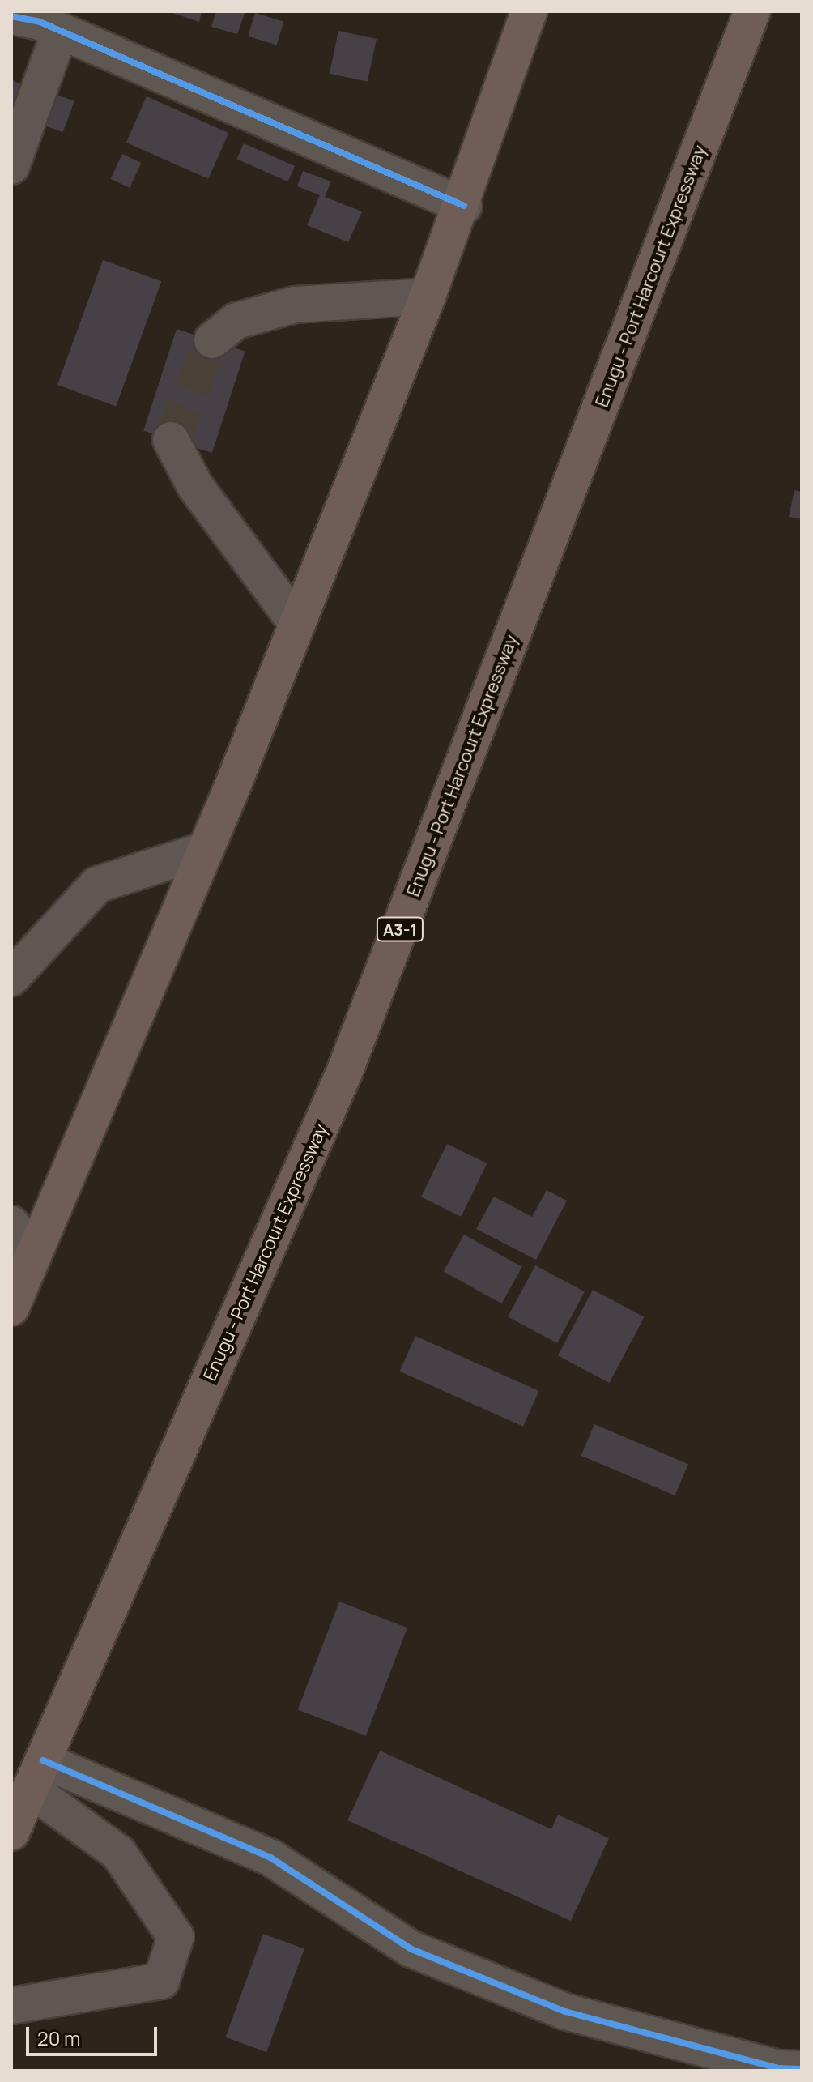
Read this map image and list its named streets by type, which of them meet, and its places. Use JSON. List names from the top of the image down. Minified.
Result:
{"streets":{"highway":["Enugu - Port Harcourt Expressway","A3-1"]},"scale_bar":"20 m"}
